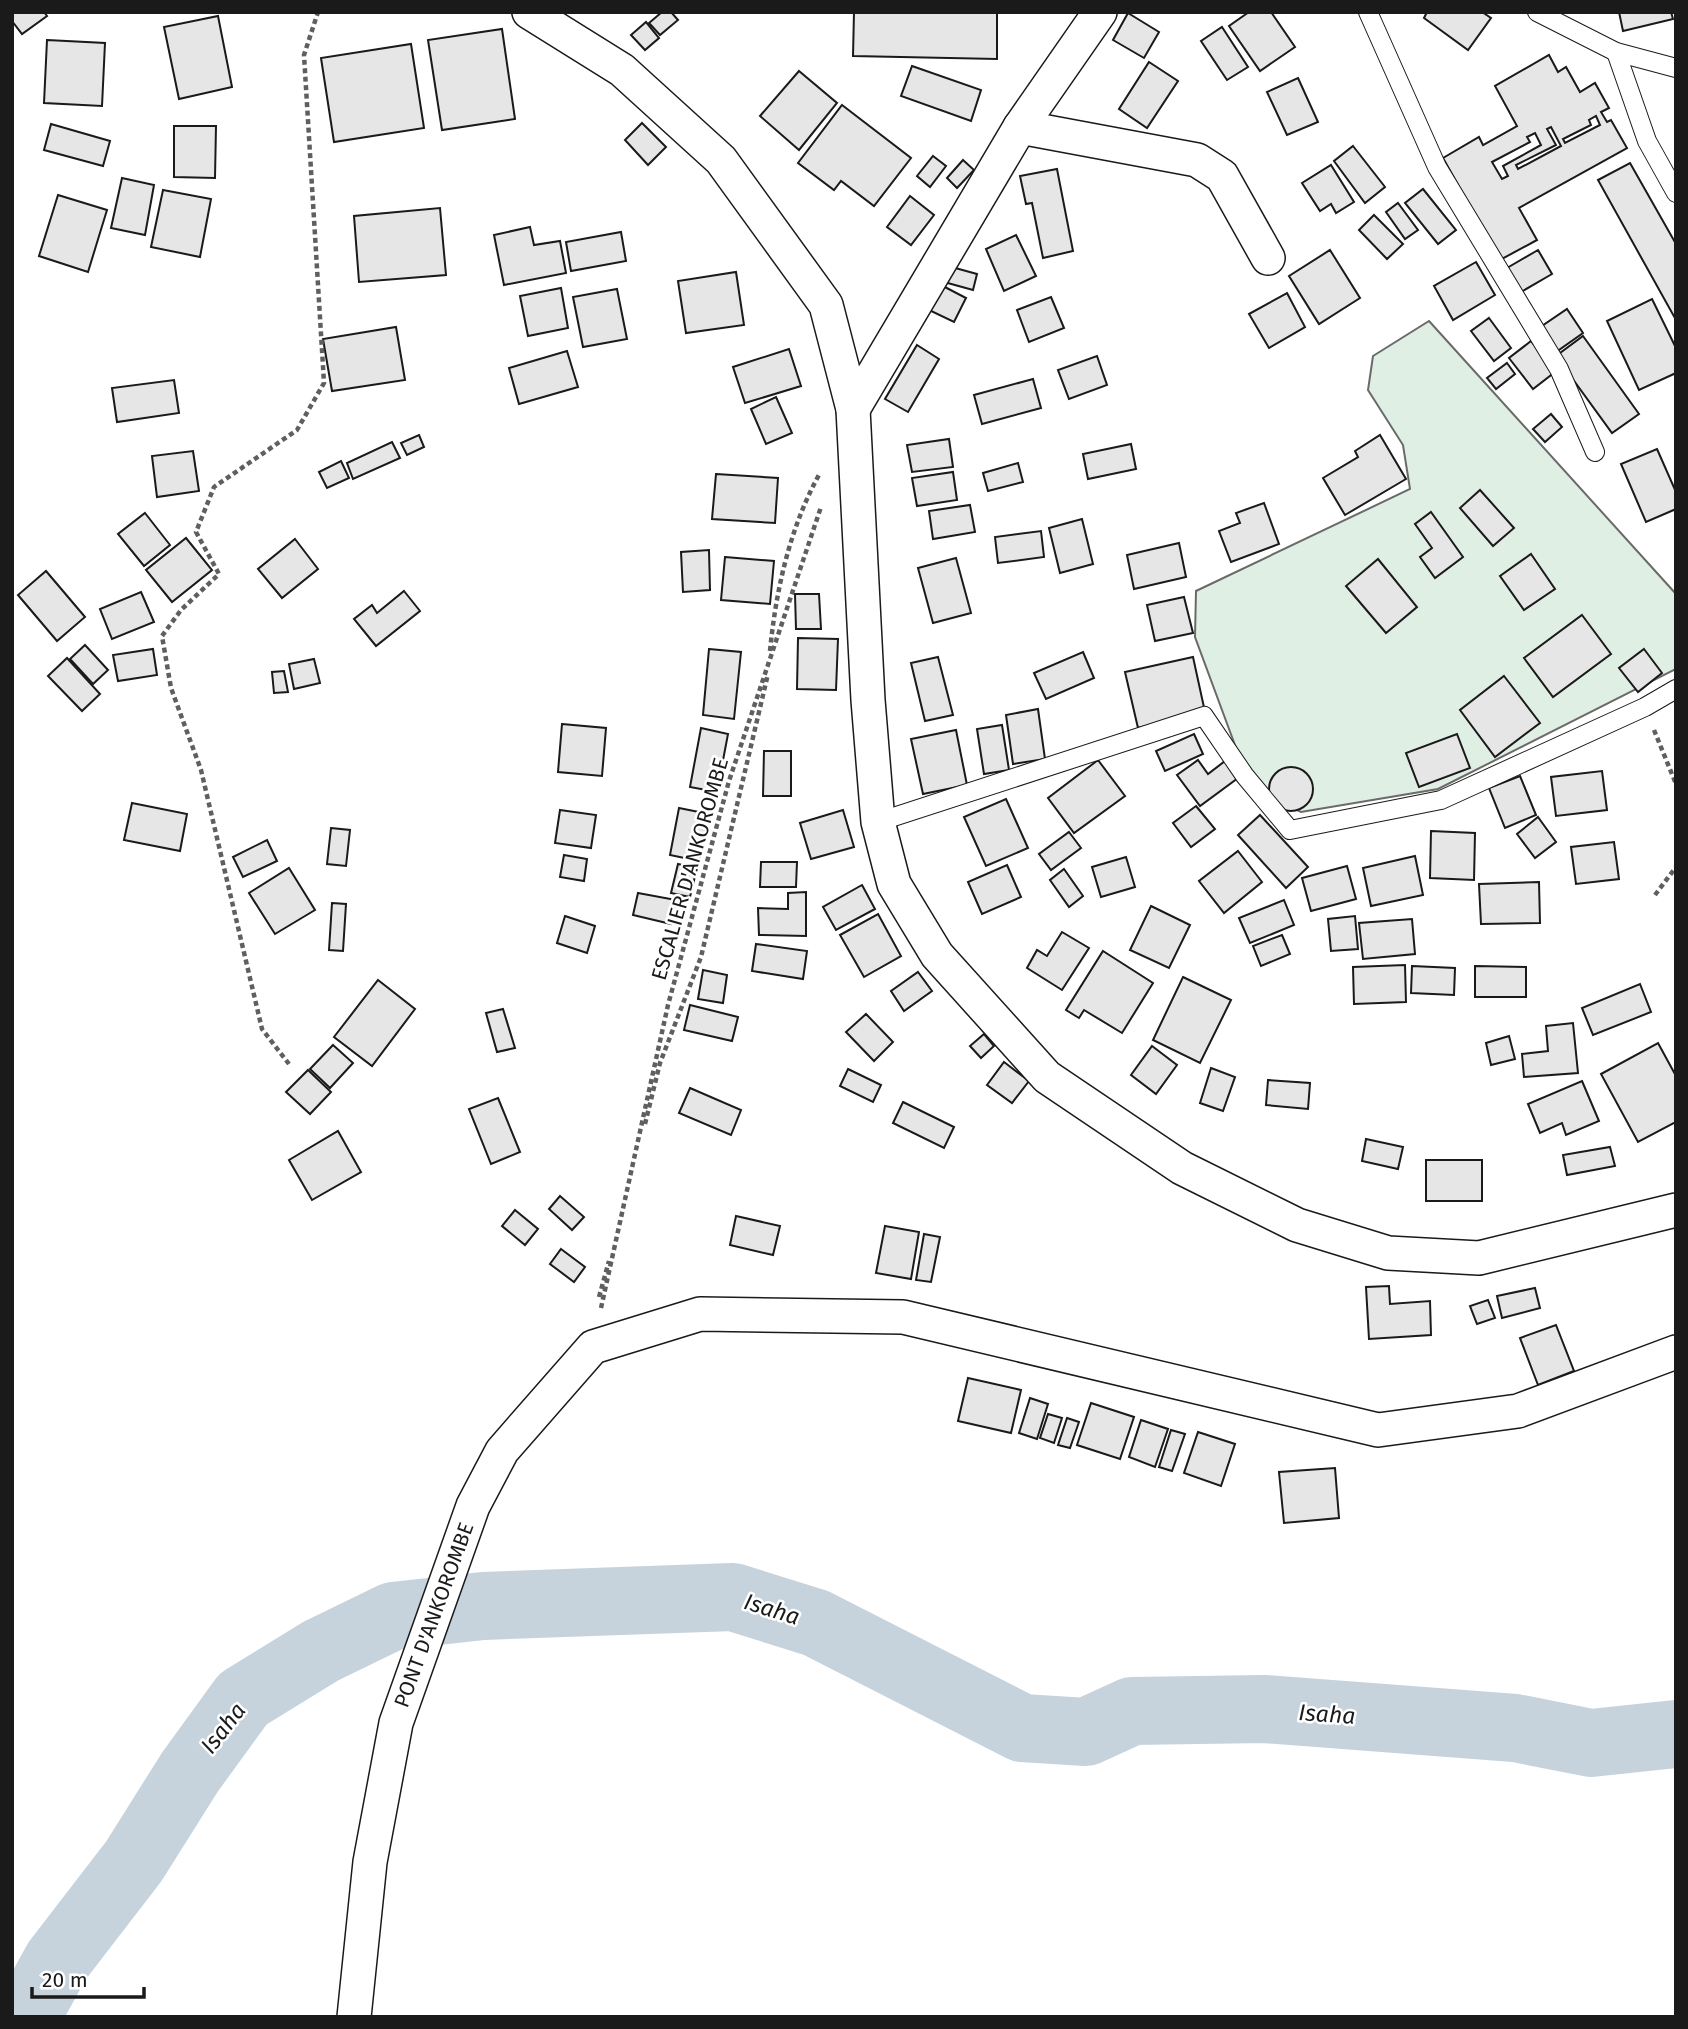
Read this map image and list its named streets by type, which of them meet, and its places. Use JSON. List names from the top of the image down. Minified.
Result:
{"streets":{"street":["PONT D'ANKOROMBE"],"path":["ESCALIER D'ANKOROMBE"]},"crossings":[["ESCALIER D'ANKOROMBE","PONT D'ANKOROMBE"]],"water":["Isaha"],"scale_bar":"20 m"}
